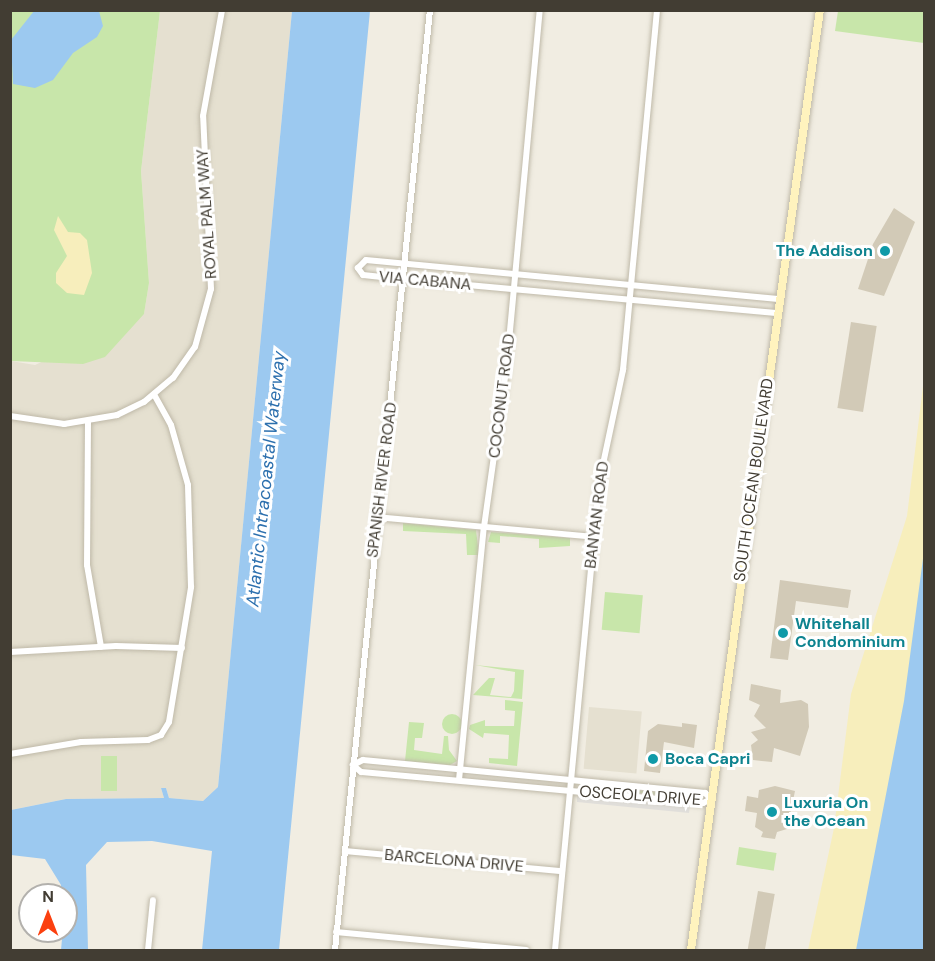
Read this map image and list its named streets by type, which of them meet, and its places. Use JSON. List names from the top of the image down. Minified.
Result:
{"streets":{"main road":["SOUTH OCEAN BOULEVARD"],"street":["ROYAL PALM WAY","VIA CABANA","COCONUT ROAD","SPANISH RIVER ROAD","BANYAN ROAD","OSCEOLA DRIVE","BARCELONA DRIVE"]},"crossings":[["VIA CABANA","COCONUT ROAD"],["VIA CABANA","SPANISH RIVER ROAD"],["VIA CABANA","SOUTH OCEAN BOULEVARD"],["VIA CABANA","BANYAN ROAD"],["COCONUT ROAD","OSCEOLA DRIVE"],["SPANISH RIVER ROAD","OSCEOLA DRIVE"],["SPANISH RIVER ROAD","BARCELONA DRIVE"],["SOUTH OCEAN BOULEVARD","OSCEOLA DRIVE"],["BANYAN ROAD","OSCEOLA DRIVE"],["BANYAN ROAD","BARCELONA DRIVE"]],"water":["Atlantic Intracoastal Waterway"],"places":["The Addison","Whitehall Condominium","Boca Capri","Luxuria On the Ocean"],"north":"top"}
